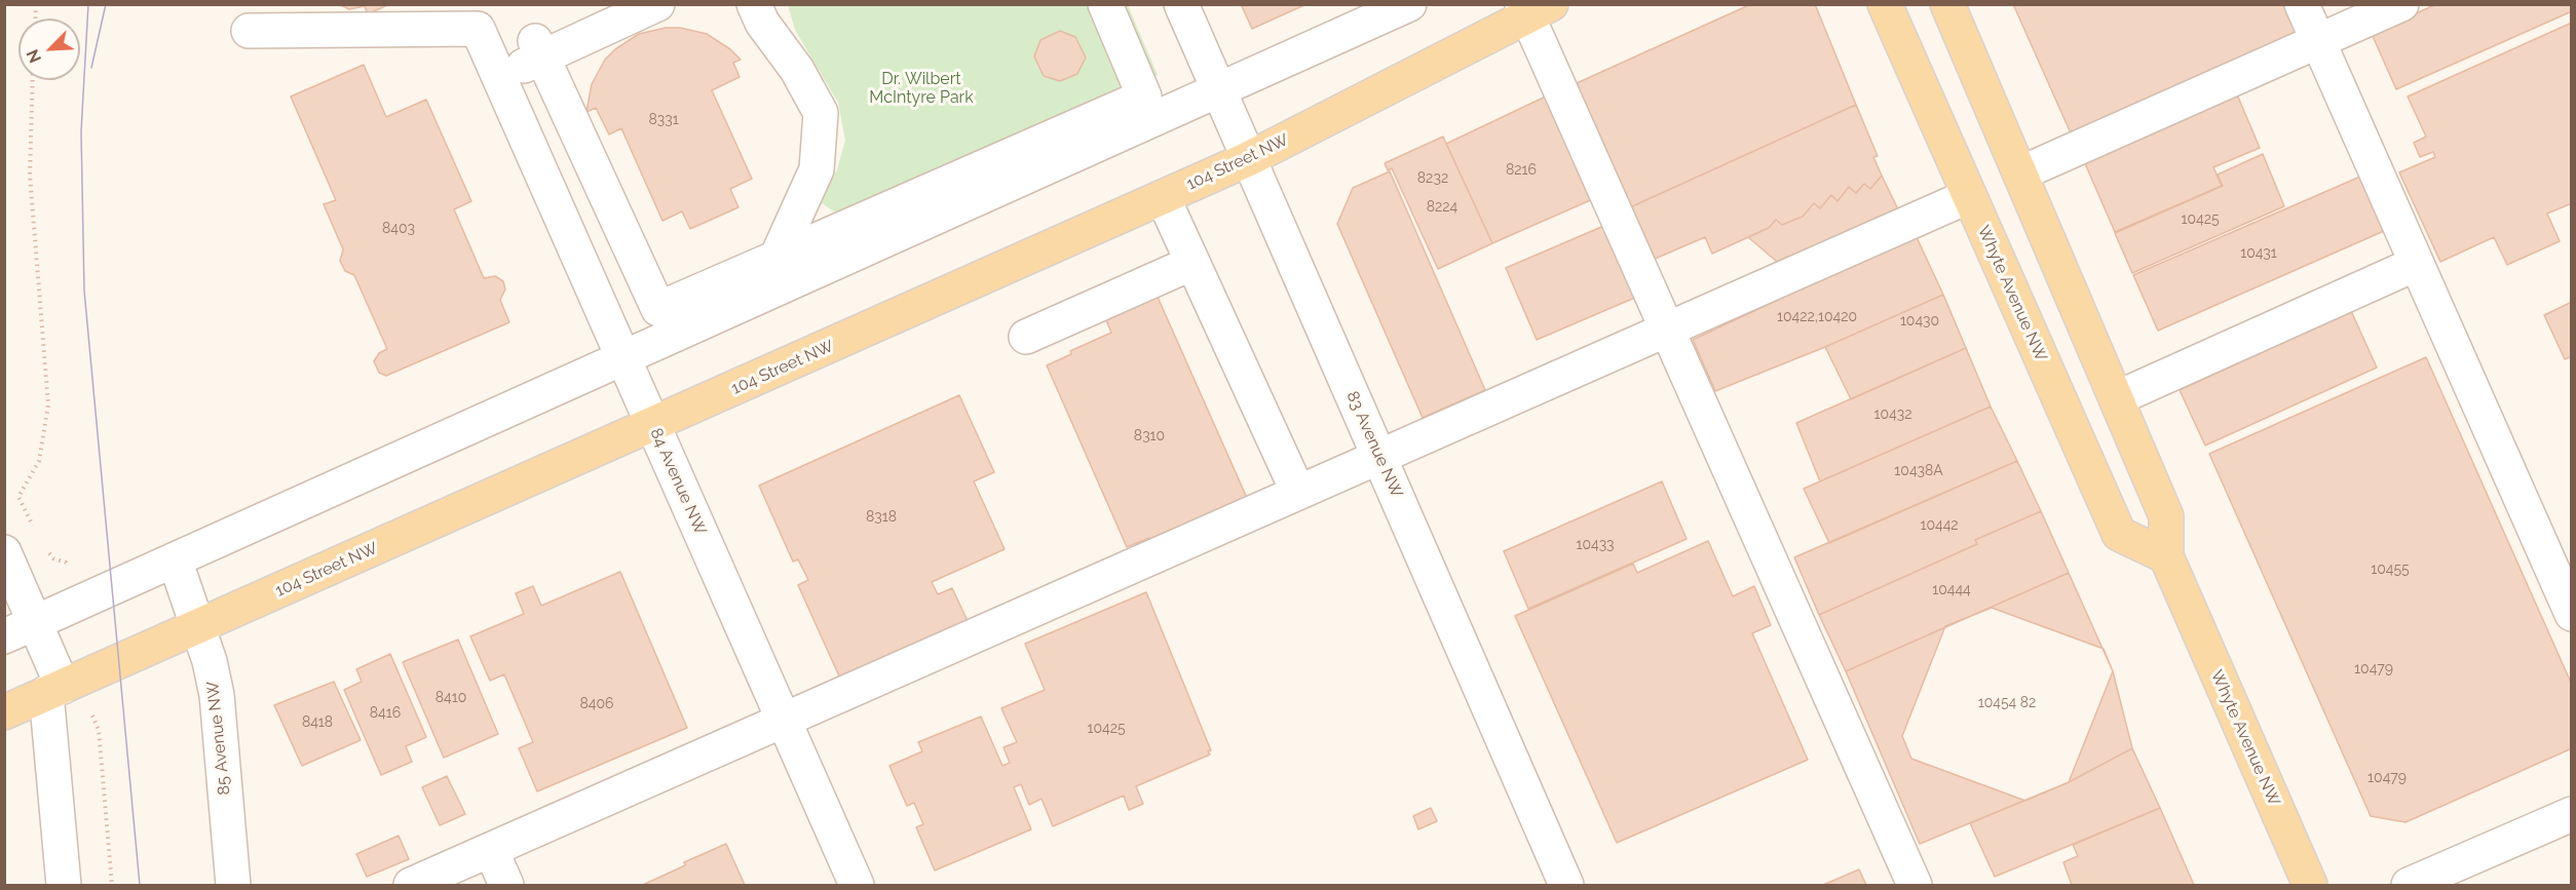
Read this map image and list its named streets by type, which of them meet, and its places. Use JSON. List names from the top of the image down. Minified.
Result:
{"streets":{"main road":["104 Street NW","Whyte Avenue NW"],"street":["83 Avenue NW","84 Avenue NW","85 Avenue NW"]},"crossings":[["104 Street NW","83 Avenue NW"],["104 Street NW","84 Avenue NW"],["104 Street NW","85 Avenue NW"]],"parks":["Dr. Wilbert McIntyre Park"],"house_numbers":["8331","8216","8232","8224","10425","8403","10431","10422,10420","10430","10432","8310","10438A","8318","10442","10433","10455","10444","10479","8410","10454 82","8406","8416","8418","10425","10479"],"north":"bottom left"}
